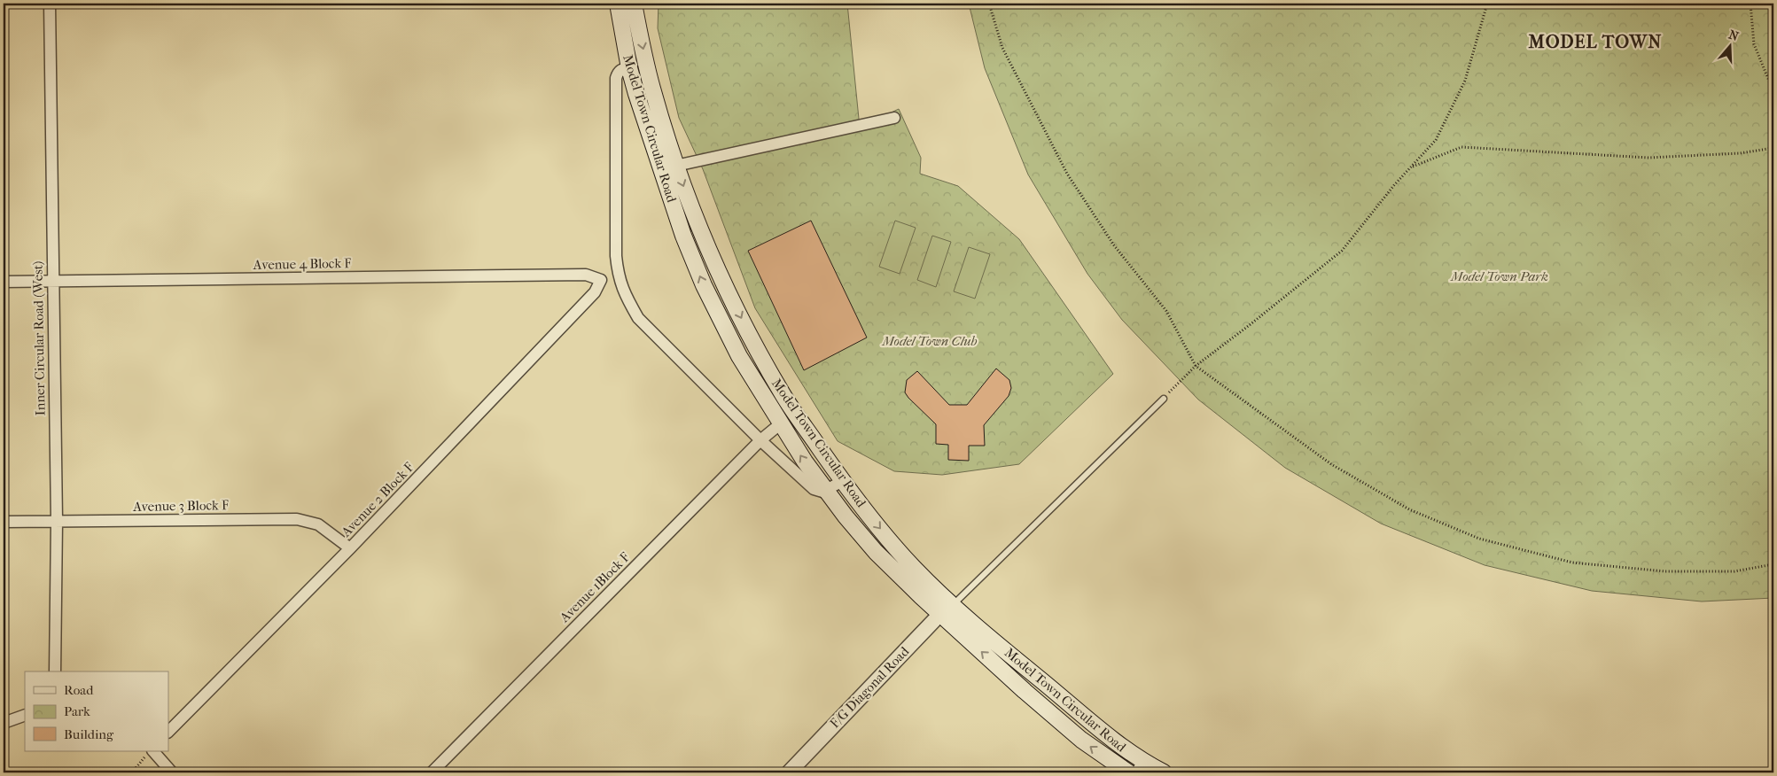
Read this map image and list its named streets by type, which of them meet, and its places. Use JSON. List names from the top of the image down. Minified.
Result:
{"streets":{"main road":["Model Town Circular Road"],"street":["Avenue 4 Block F","Inner Circular Road (West)","Avenue 2 Block F","Avenue 3 Block F","Avenue 1Block F","F/G Diagonal Road"]},"crossings":[["Model Town Circular Road","Avenue 1Block F"],["Model Town Circular Road","F/G Diagonal Road"],["Avenue 4 Block F","Inner Circular Road (West)"],["Avenue 4 Block F","Avenue 2 Block F"],["Inner Circular Road (West)","Avenue 3 Block F"],["Avenue 2 Block F","Avenue 3 Block F"]],"districts":["MODEL TOWN"],"parks":["Model Town Park","Model Town Club"],"legend":["Road","Park","Building"],"north":"top"}
